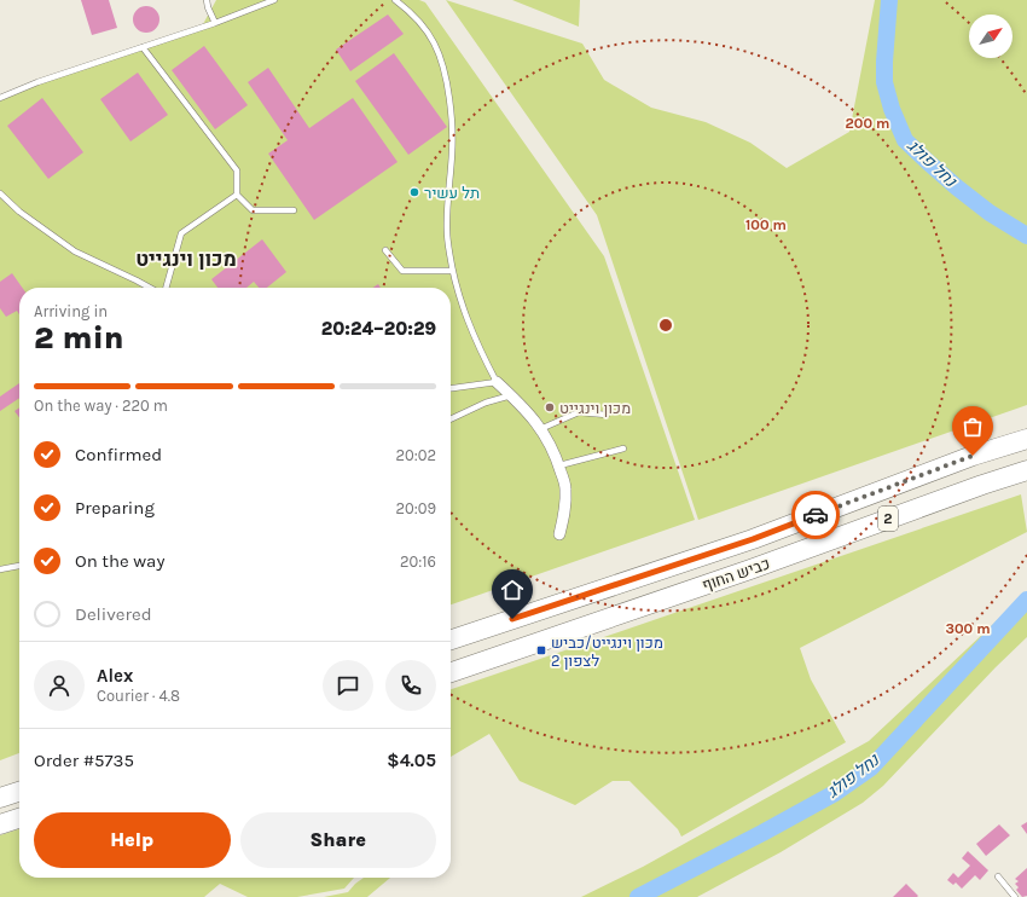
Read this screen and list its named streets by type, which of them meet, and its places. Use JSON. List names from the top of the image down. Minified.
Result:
{"streets":{"highway":["2","כביש החוף"]},"districts":["מכון וינגייט"],"water":["נחל פולג"],"places":{"other":["תל עשיר","מכון וינגייט"],"transit":["מכון וינגייט/כביש 2 לצפון"]},"north":"top right","page":{"heading":["2 min","Arriving in","20:24–20:29"],"panel":["Alex","Courier · 4.8","Order #5735","$4.05"],"bar":"On the way · 220 m","list":[["Confirmed","20:02"],["Preparing","20:09"],["On the way","20:16"],"Delivered"],"buttons":["Help","Share"]},"rings":["200 m","100 m","300 m"]}
